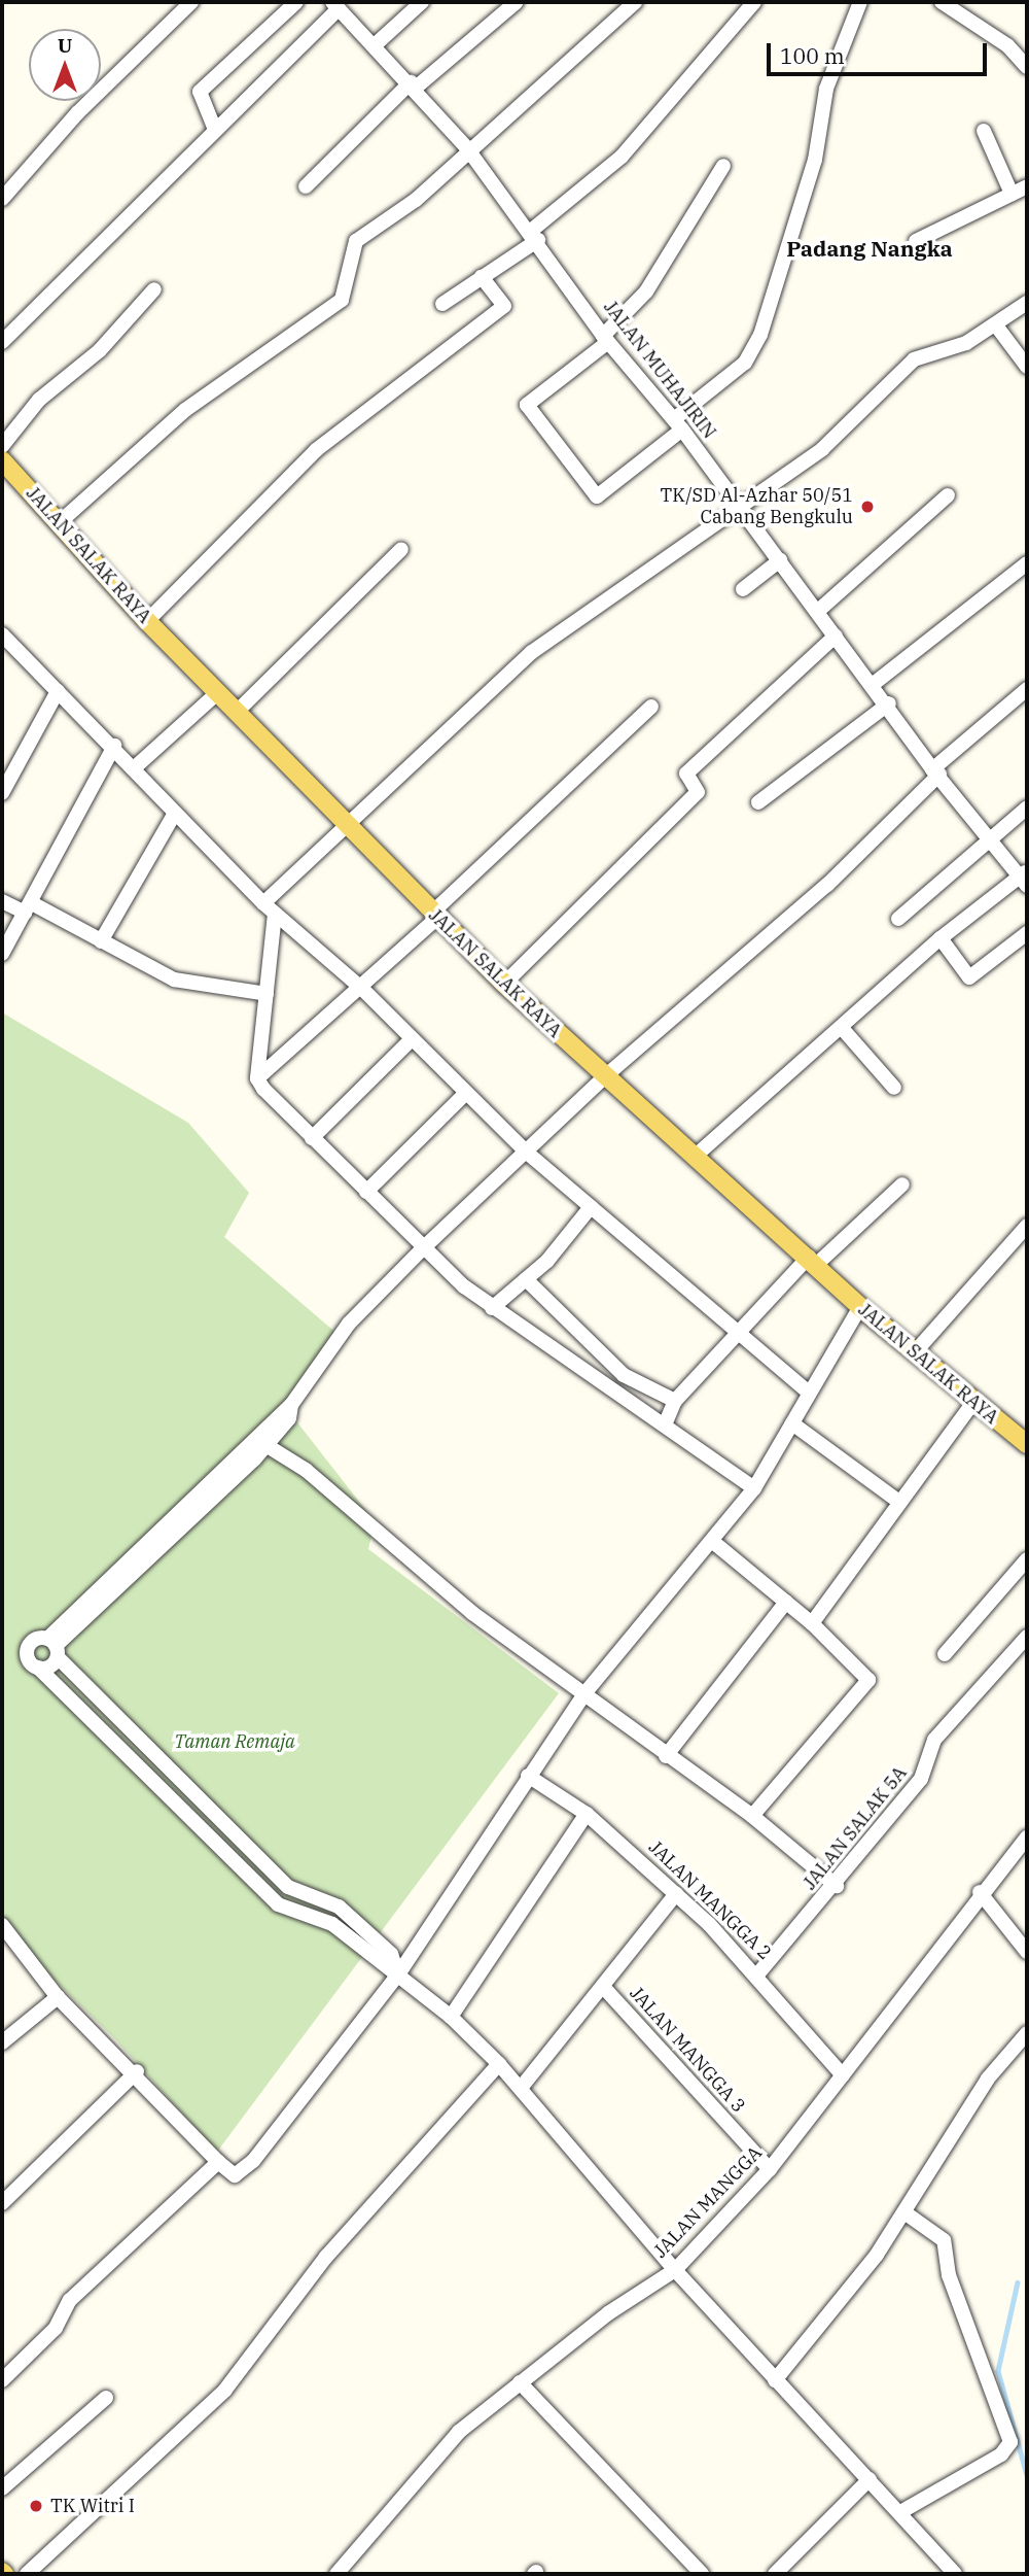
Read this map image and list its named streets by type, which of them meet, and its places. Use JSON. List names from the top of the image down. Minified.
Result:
{"streets":{"main road":["JALAN SALAK RAYA"],"street":["JALAN MUHAJIRIN","JALAN SALAK 5A","JALAN MANGGA 2","JALAN MANGGA 3","JALAN MANGGA"]},"crossings":[["JALAN SALAK 5A","JALAN MANGGA 2"],["JALAN MANGGA 2","JALAN MANGGA"],["JALAN MANGGA 3","JALAN MANGGA"]],"districts":["Padang Nangka"],"parks":["Taman Remaja"],"places":["TK/SD Al-Azhar 50/51 Cabang Bengkulu","TK Witri I"],"scale_bar":"100 m","north":"top"}
